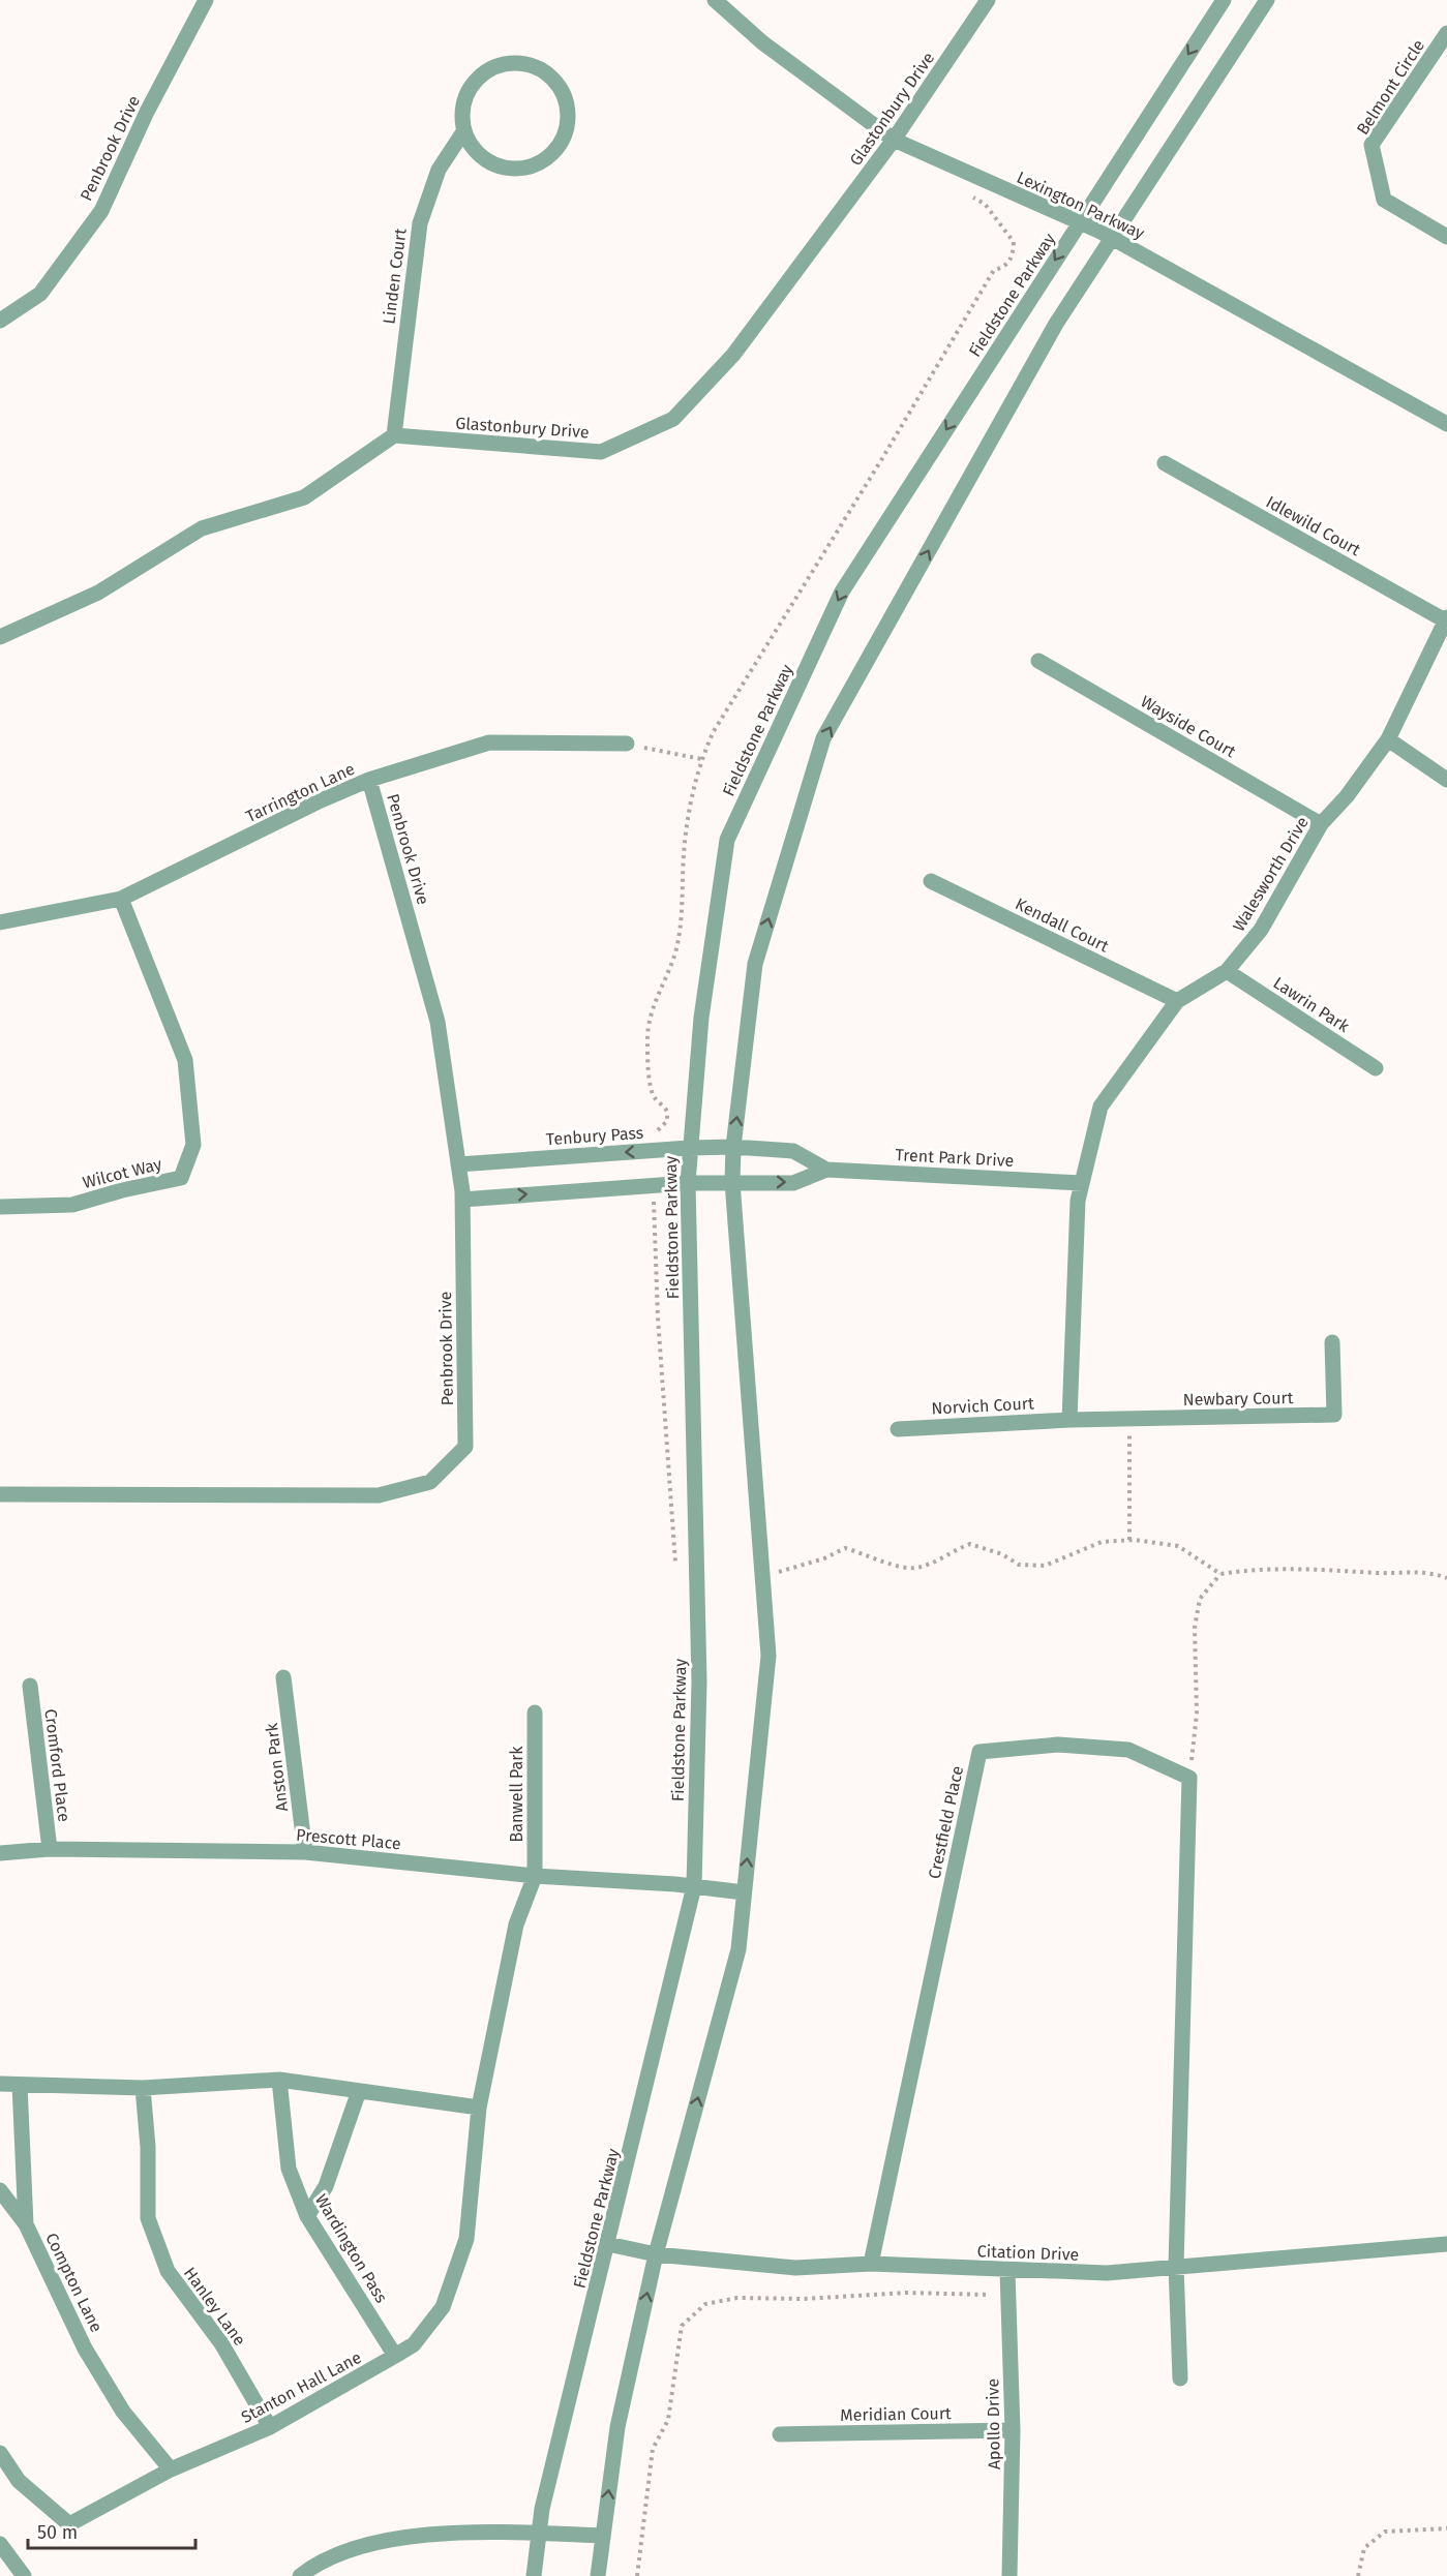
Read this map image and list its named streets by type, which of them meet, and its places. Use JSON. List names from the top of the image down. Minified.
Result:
{"streets":{"street":["Belmont Circle","Glastonbury Drive","Penbrook Drive","Lexington Parkway","Linden Court","Fieldstone Parkway","Idlewild Court","Wayside Court","Tarrington Lane","Walesworth Drive","Kendall Court","Lawrin Park","Tenbury Pass","Trent Park Drive","Wilcot Way","Newbary Court","Norvich Court","Cromford Place","Anston Park","Banwell Park","Crestfield Place","Prescott Place","Wardington Pass","Citation Drive","Compton Lane","Hanley Lane","Stanton Hall Lane","Meridian Court","Apollo Drive"]},"crossings":[["Glastonbury Drive","Lexington Parkway"],["Glastonbury Drive","Linden Court"],["Penbrook Drive","Tarrington Lane"],["Penbrook Drive","Tenbury Pass"],["Lexington Parkway","Fieldstone Parkway"],["Fieldstone Parkway","Tenbury Pass"],["Fieldstone Parkway","Prescott Place"],["Fieldstone Parkway","Citation Drive"],["Idlewild Court","Walesworth Drive"],["Wayside Court","Walesworth Drive"],["Tarrington Lane","Wilcot Way"],["Walesworth Drive","Kendall Court"],["Walesworth Drive","Lawrin Park"],["Walesworth Drive","Trent Park Drive"],["Walesworth Drive","Newbary Court"],["Walesworth Drive","Norvich Court"],["Tenbury Pass","Trent Park Drive"],["Newbary Court","Norvich Court"],["Cromford Place","Prescott Place"],["Anston Park","Prescott Place"],["Banwell Park","Prescott Place"],["Banwell Park","Stanton Hall Lane"],["Crestfield Place","Citation Drive"],["Prescott Place","Stanton Hall Lane"],["Wardington Pass","Stanton Hall Lane"],["Citation Drive","Apollo Drive"],["Compton Lane","Stanton Hall Lane"],["Hanley Lane","Stanton Hall Lane"],["Meridian Court","Apollo Drive"]],"scale_bar":"50 m"}
